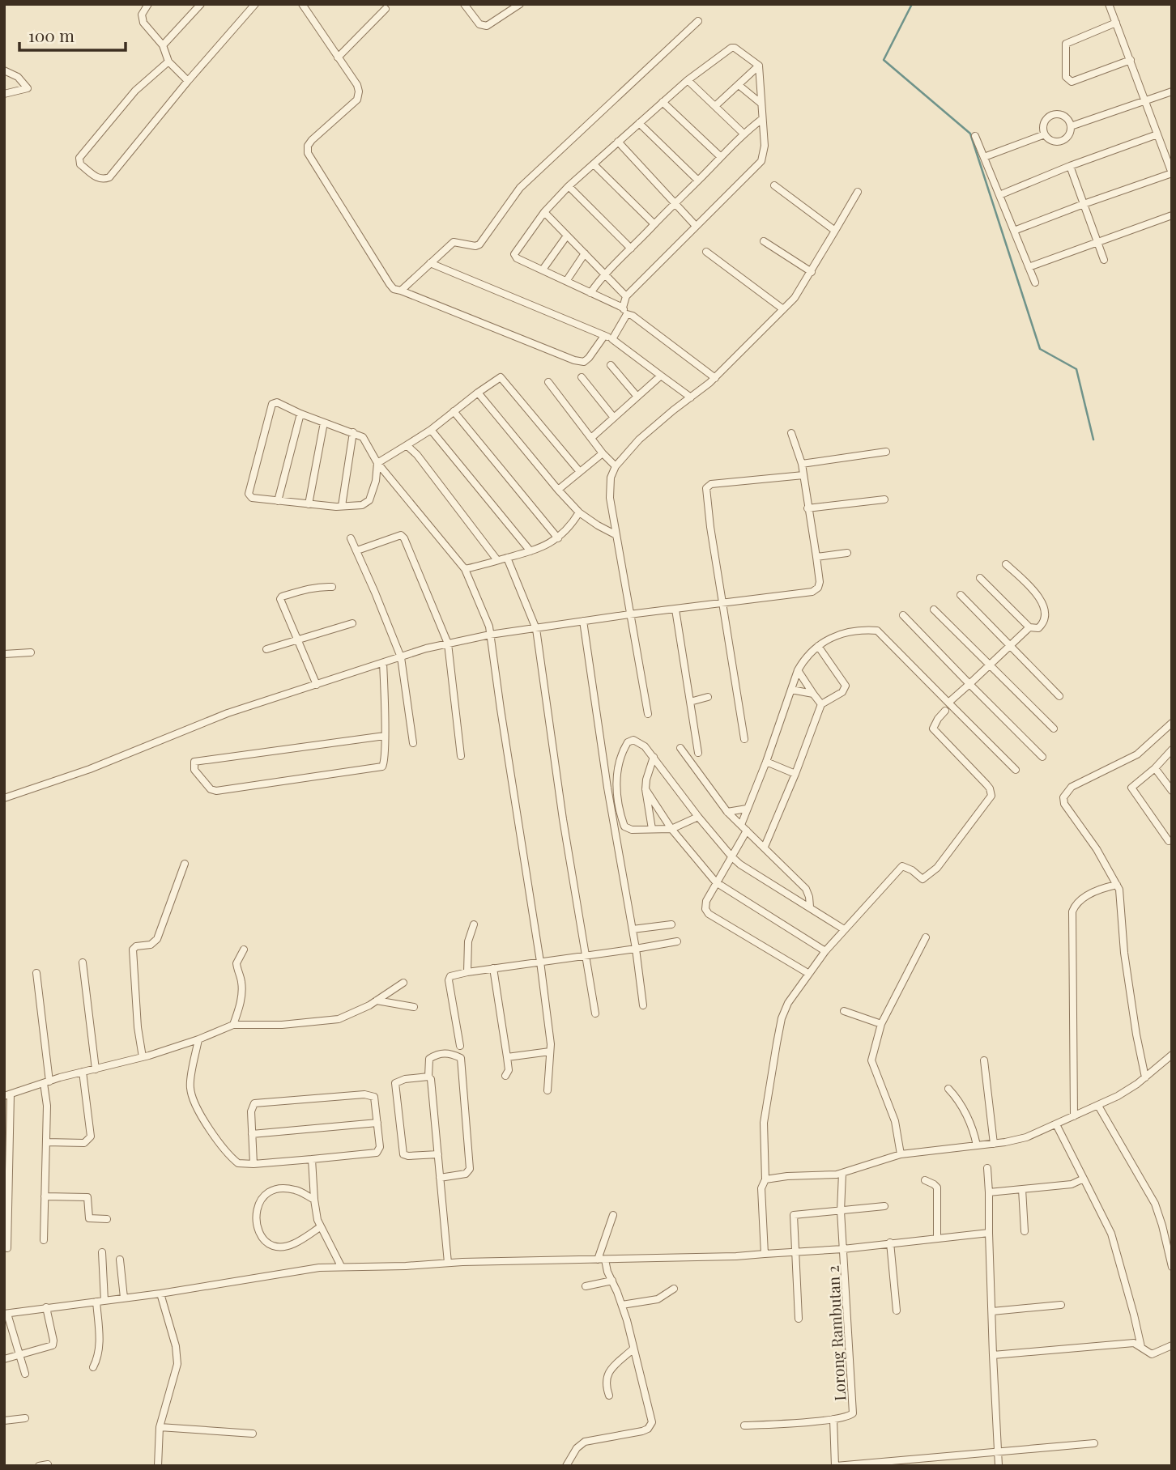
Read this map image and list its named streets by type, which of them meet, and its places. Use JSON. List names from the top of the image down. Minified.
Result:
{"streets":{"street":["Lorong Rambutan 2"]},"scale_bar":"100 m"}
